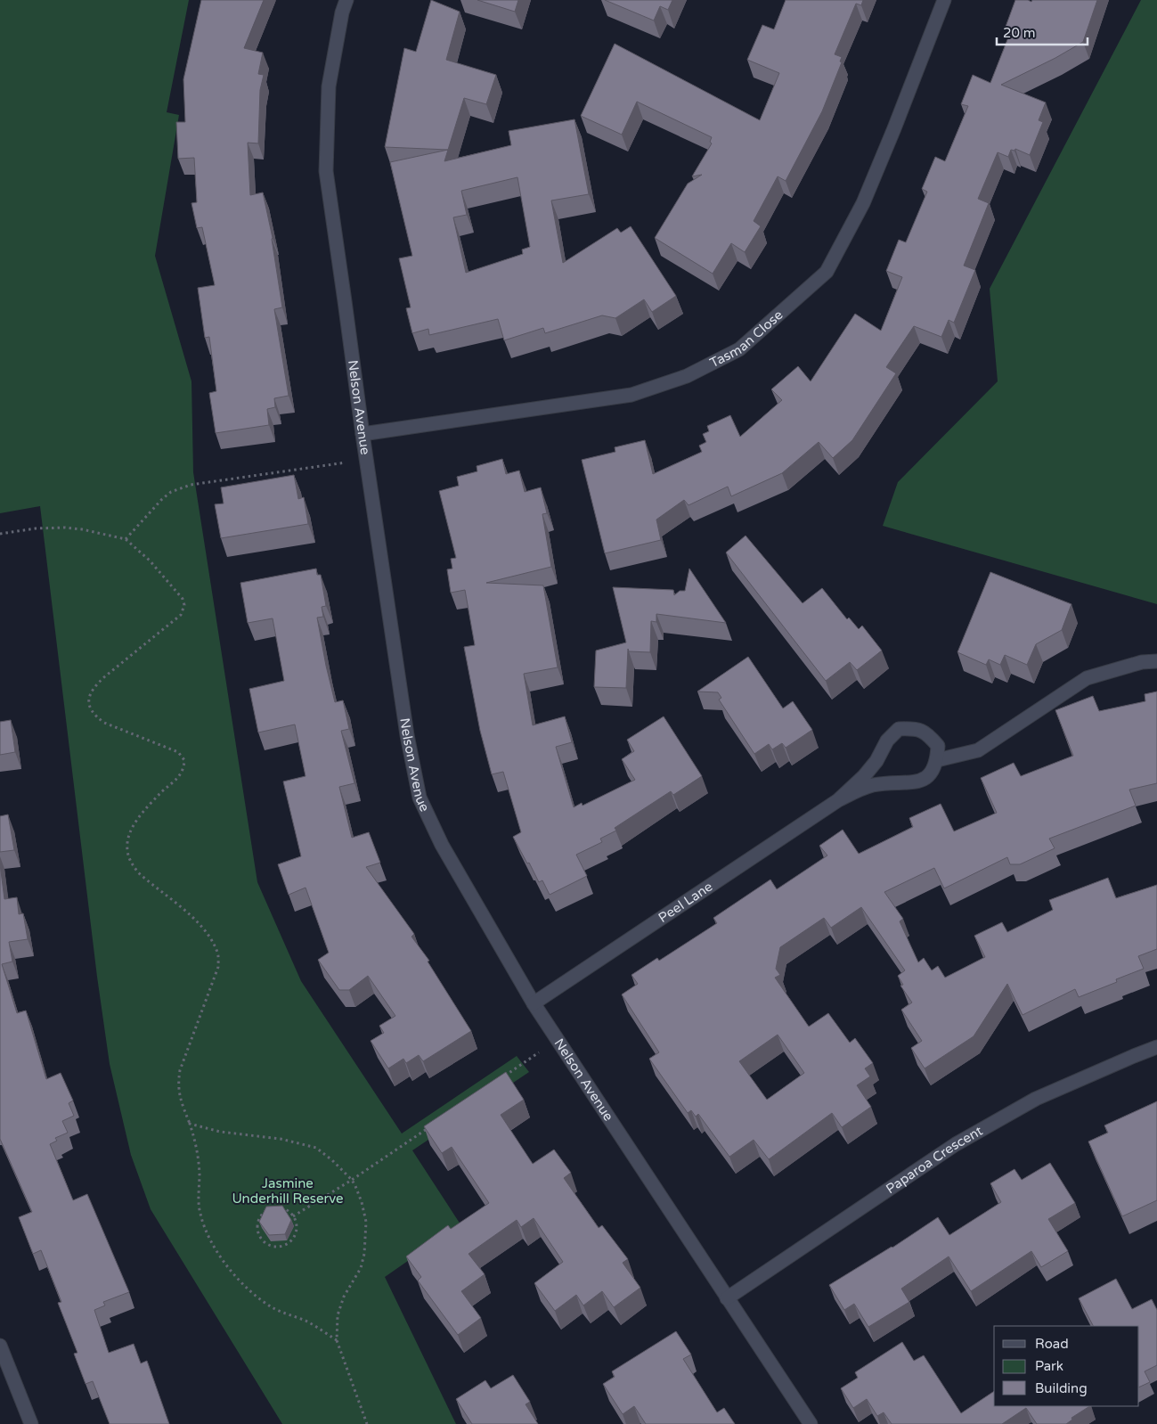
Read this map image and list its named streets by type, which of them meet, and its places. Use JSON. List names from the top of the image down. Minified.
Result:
{"streets":{"street":["Tasman Close","Nelson Avenue","Peel Lane","Paparoa Crescent"]},"crossings":[["Tasman Close","Nelson Avenue"],["Nelson Avenue","Peel Lane"],["Nelson Avenue","Paparoa Crescent"]],"parks":["Jasmine Underhill Reserve"],"legend":["Road","Park","Building"],"scale_bar":"20 m"}
